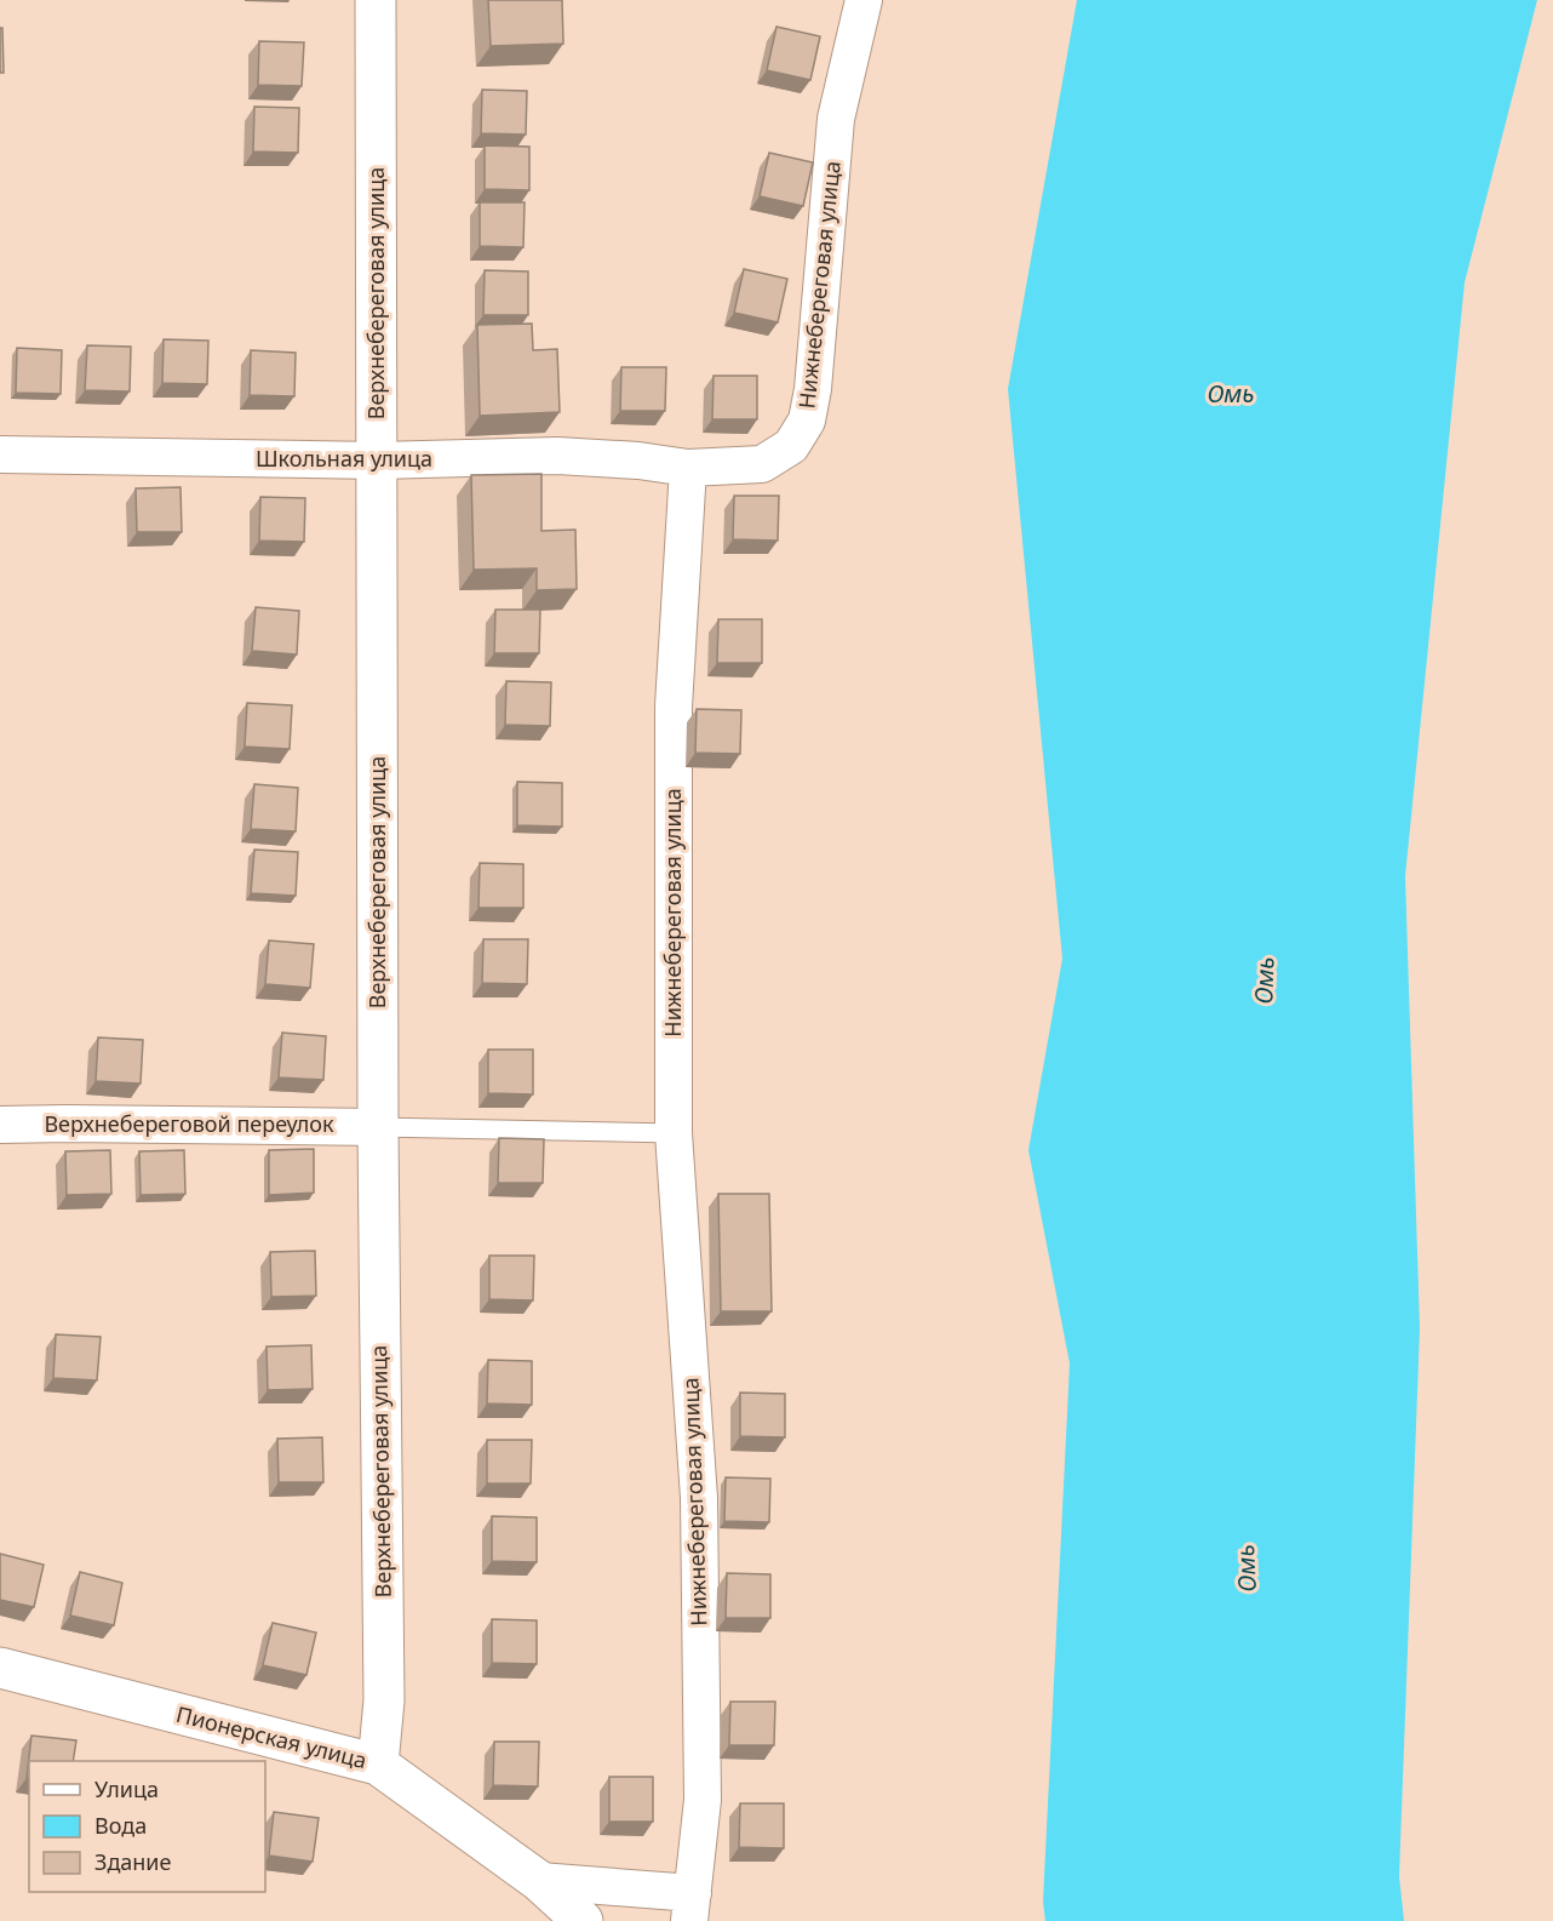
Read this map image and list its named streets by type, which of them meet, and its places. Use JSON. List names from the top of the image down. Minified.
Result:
{"streets":{"street":["Нижнебереговая улица","Верхнебереговая улица","Школьная улица","Верхнебереговой переулок","Пионерская улица"]},"crossings":[["Нижнебереговая улица","Школьная улица"],["Верхнебереговая улица","Школьная улица"],["Верхнебереговая улица","Верхнебереговой переулок"],["Верхнебереговая улица","Пионерская улица"]],"water":["Омь"],"legend":["Улица","Вода","Здание"]}
